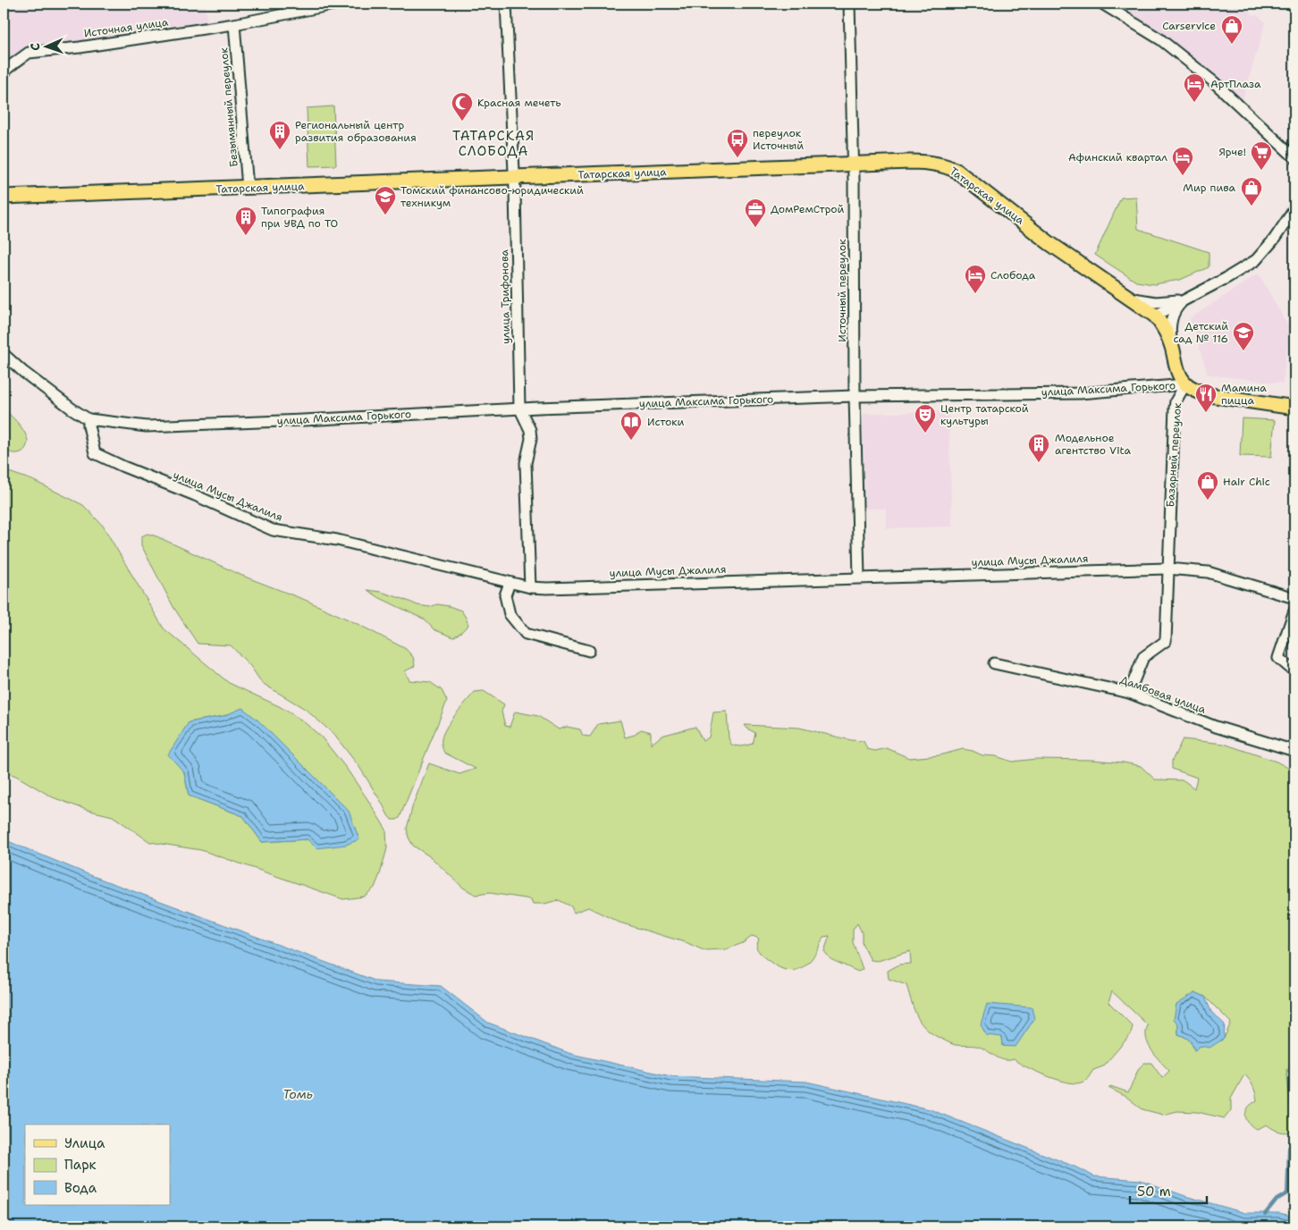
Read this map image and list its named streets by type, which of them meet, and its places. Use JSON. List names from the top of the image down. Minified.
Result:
{"streets":{"main road":["Татарская улица","улица Максима Горького"],"street":["Источная улица","Безымянный переулок","Источный переулок","улица Трифонова","Базарный переулок","улица Мусы Джалиля","Дамбовая улица"]},"crossings":[["Источная улица","Безымянный переулок"],["Безымянный переулок","Татарская улица"],["Татарская улица","Источный переулок"],["Татарская улица","улица Трифонова"],["Источный переулок","улица Максима Горького"],["Источный переулок","улица Мусы Джалиля"],["улица Трифонова","улица Максима Горького"],["улица Трифонова","улица Мусы Джалиля"],["улица Максима Горького","Базарный переулок"],["улица Максима Горького","улица Мусы Джалиля"],["Базарный переулок","улица Мусы Джалиля"],["Базарный переулок","Дамбовая улица"]],"districts":["ТАТАРСКАЯ СЛОБОДА"],"water":["Томь"],"places":{"shop":["Carservice","Мир пива","Hair Chic"],"hotel":["АртПлаза","Афинский квартал","Слобода"],"mosque":["Красная мечеть"],"building":["Региональный центр развития образования","Типография при УВД по ТО","Модельное агентство Vita"],"bus stop":["переулок Источный"],"supermarket":["Ярче!"],"school or university":["Томский финансово-юридический техникум","Детский сад № 116"],"office":["ДомРемСтрой"],"restaurant":["Мамина пицца"],"theatre":["Центр татарской культуры"],"library":["Истоки"]},"legend":["Улица","Парк","Вода"],"scale_bar":"50 m","north":"left"}
